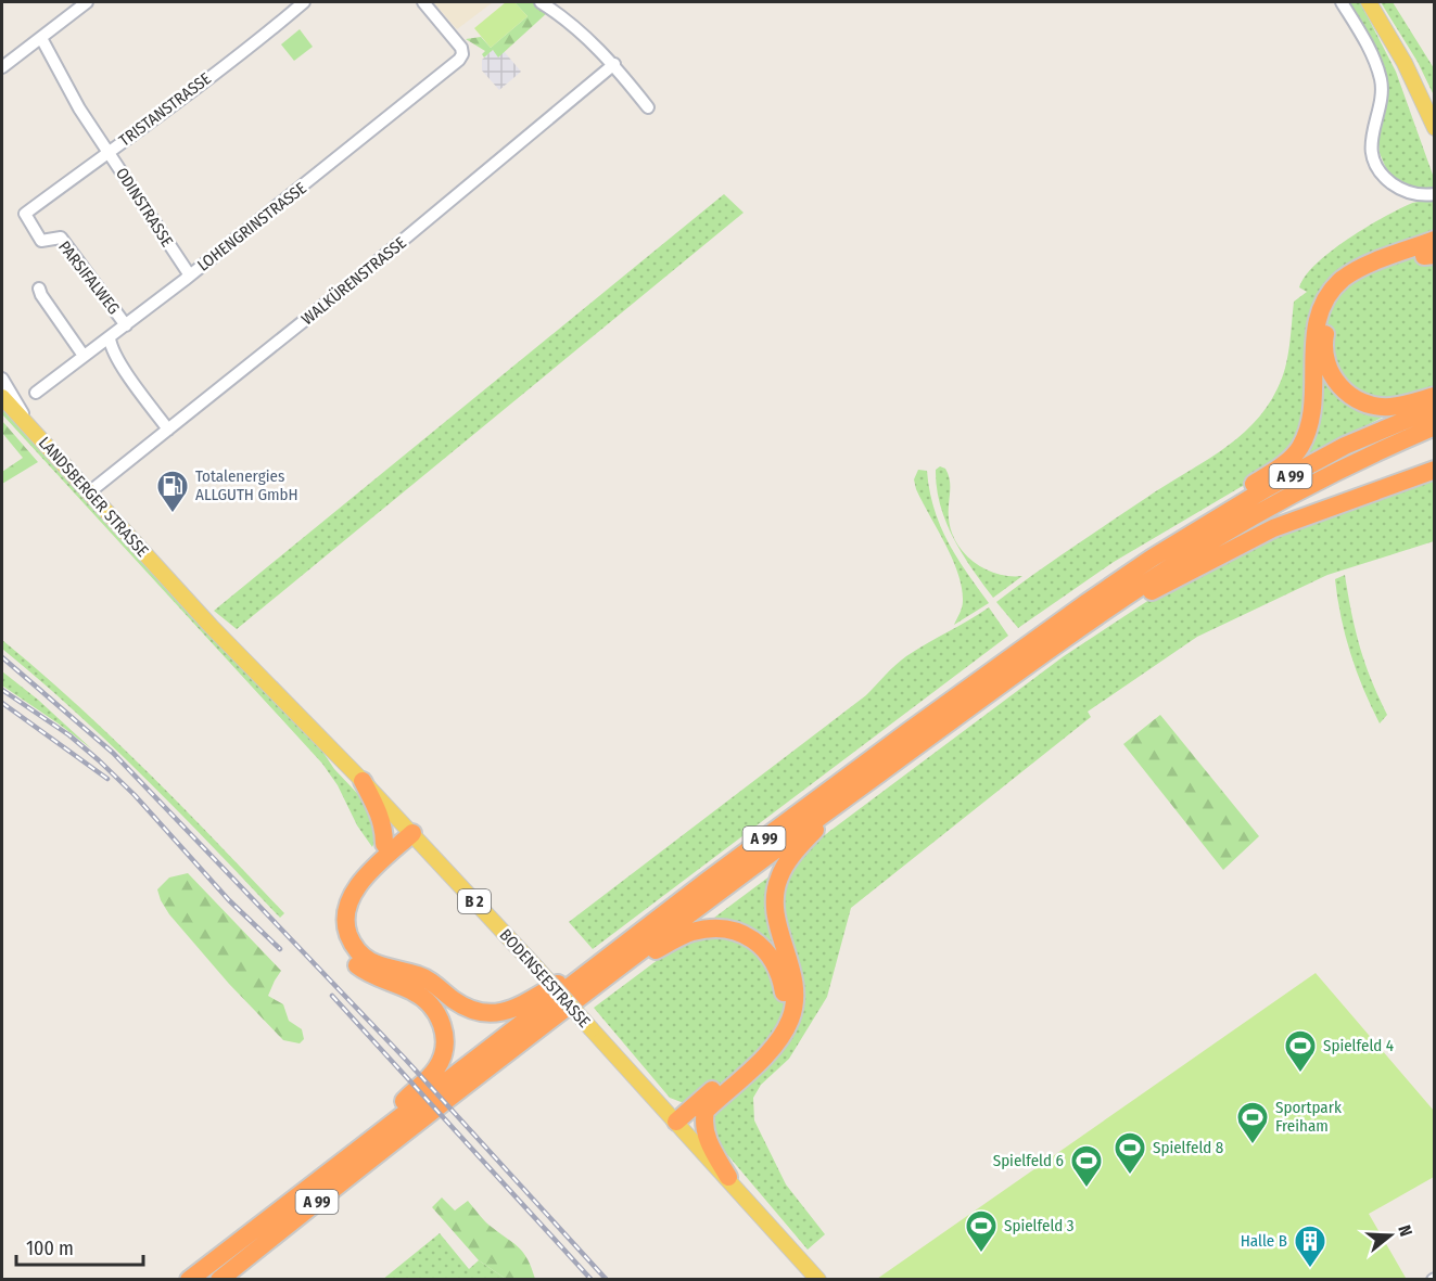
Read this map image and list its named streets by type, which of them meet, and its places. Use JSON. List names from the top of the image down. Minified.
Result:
{"streets":{"highway":["A 99"],"main road":["LANDSBERGER STRASSE","B 2","BODENSEESTRASSE"],"street":["TRISTANSTRASSE","ODINSTRASSE","LOHENGRINSTRASSE","PARSIFALWEG","WALKÜRENSTRASSE"]},"crossings":[["TRISTANSTRASSE","ODINSTRASSE"],["TRISTANSTRASSE","PARSIFALWEG"],["ODINSTRASSE","LOHENGRINSTRASSE"],["LOHENGRINSTRASSE","PARSIFALWEG"],["WALKÜRENSTRASSE","LANDSBERGER STRASSE"],["LANDSBERGER STRASSE","BODENSEESTRASSE"]],"places":{"fuel station":["Totalenergies ALLGUTH GmbH"],"sports":["Spielfeld 4","Sportpark Freiham","Spielfeld 8","Spielfeld 6","Spielfeld 3"],"building":["Halle B"]},"scale_bar":"100 m","north":"right"}
